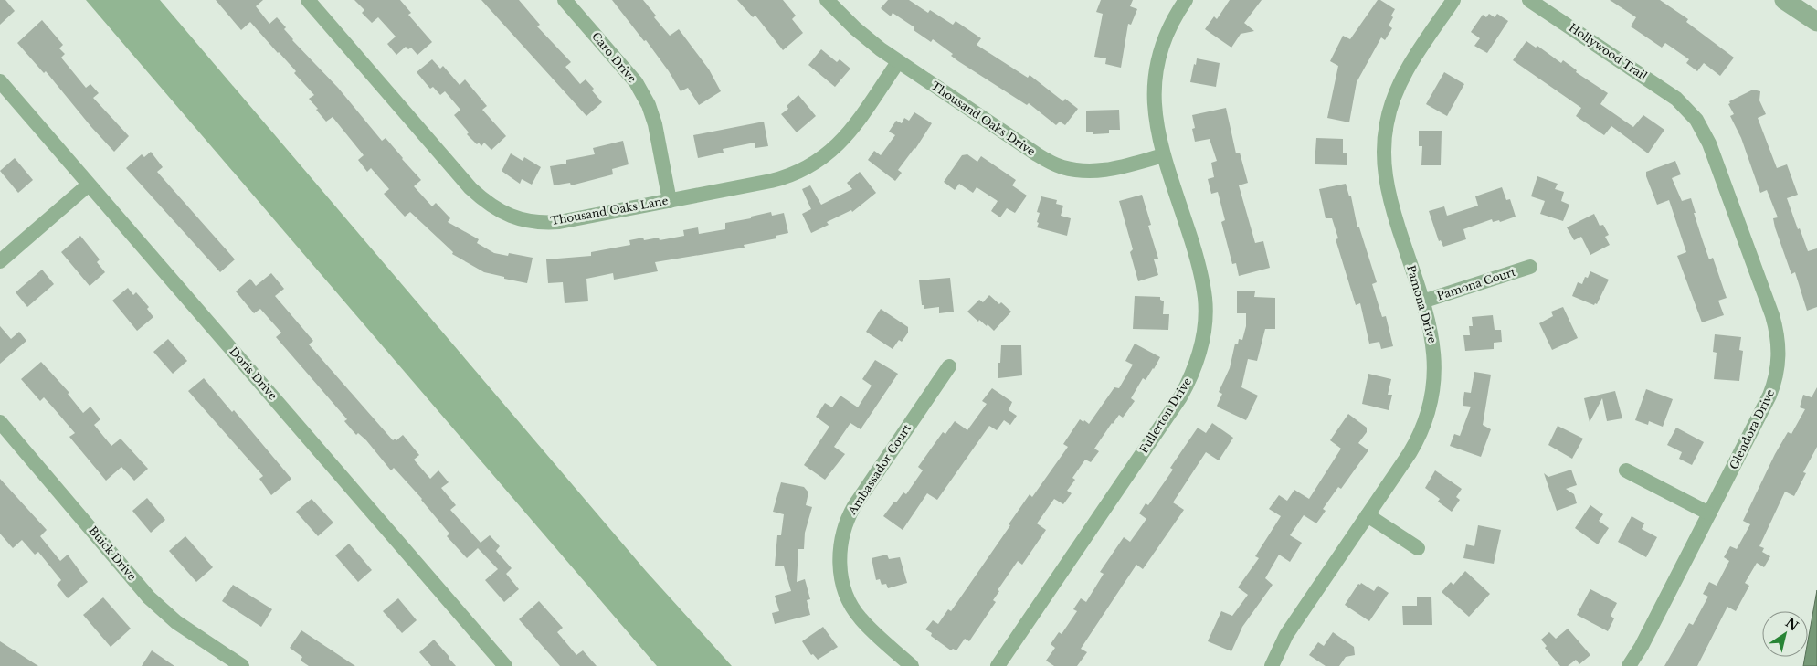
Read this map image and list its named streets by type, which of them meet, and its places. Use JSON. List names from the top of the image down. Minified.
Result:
{"streets":{"street":["Hollywood Trail","Caro Drive","Thousand Oaks Drive","Thousand Oaks Lane","Pamona Court","Pamona Drive","Doris Drive","Fullerton Drive","Glendora Drive","Ambassador Court","Buick Drive"]},"crossings":[["Hollywood Trail","Glendora Drive"],["Caro Drive","Thousand Oaks Lane"],["Thousand Oaks Drive","Thousand Oaks Lane"],["Thousand Oaks Drive","Fullerton Drive"],["Pamona Court","Pamona Drive"]],"north":"top right"}
